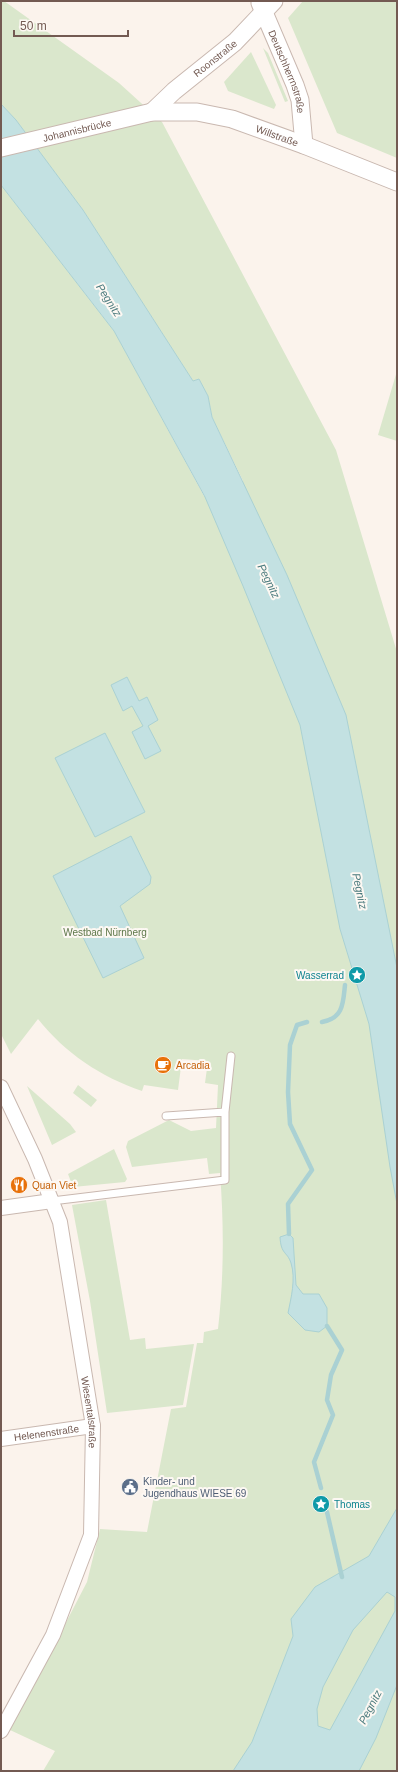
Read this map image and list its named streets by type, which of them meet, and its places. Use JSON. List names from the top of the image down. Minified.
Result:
{"streets":{"street":["Roonstraße","Deutschherrnstraße","Johannisbrücke","Willstraße","Wiesentalstraße","Helenenstraße"]},"crossings":[["Roonstraße","Deutschherrnstraße"],["Roonstraße","Johannisbrücke"],["Roonstraße","Willstraße"],["Deutschherrnstraße","Willstraße"],["Johannisbrücke","Willstraße"],["Wiesentalstraße","Helenenstraße"]],"water":["Pegnitz"],"parks":["Westbad Nürnberg"],"places":{"place":["Wasserrad","Thomas"],"cafe":["Arcadia"],"restaurant":["Quan Viet"],"public building":["Kinder- und Jugendhaus WIESE 69"]},"scale_bar":"50 m"}
